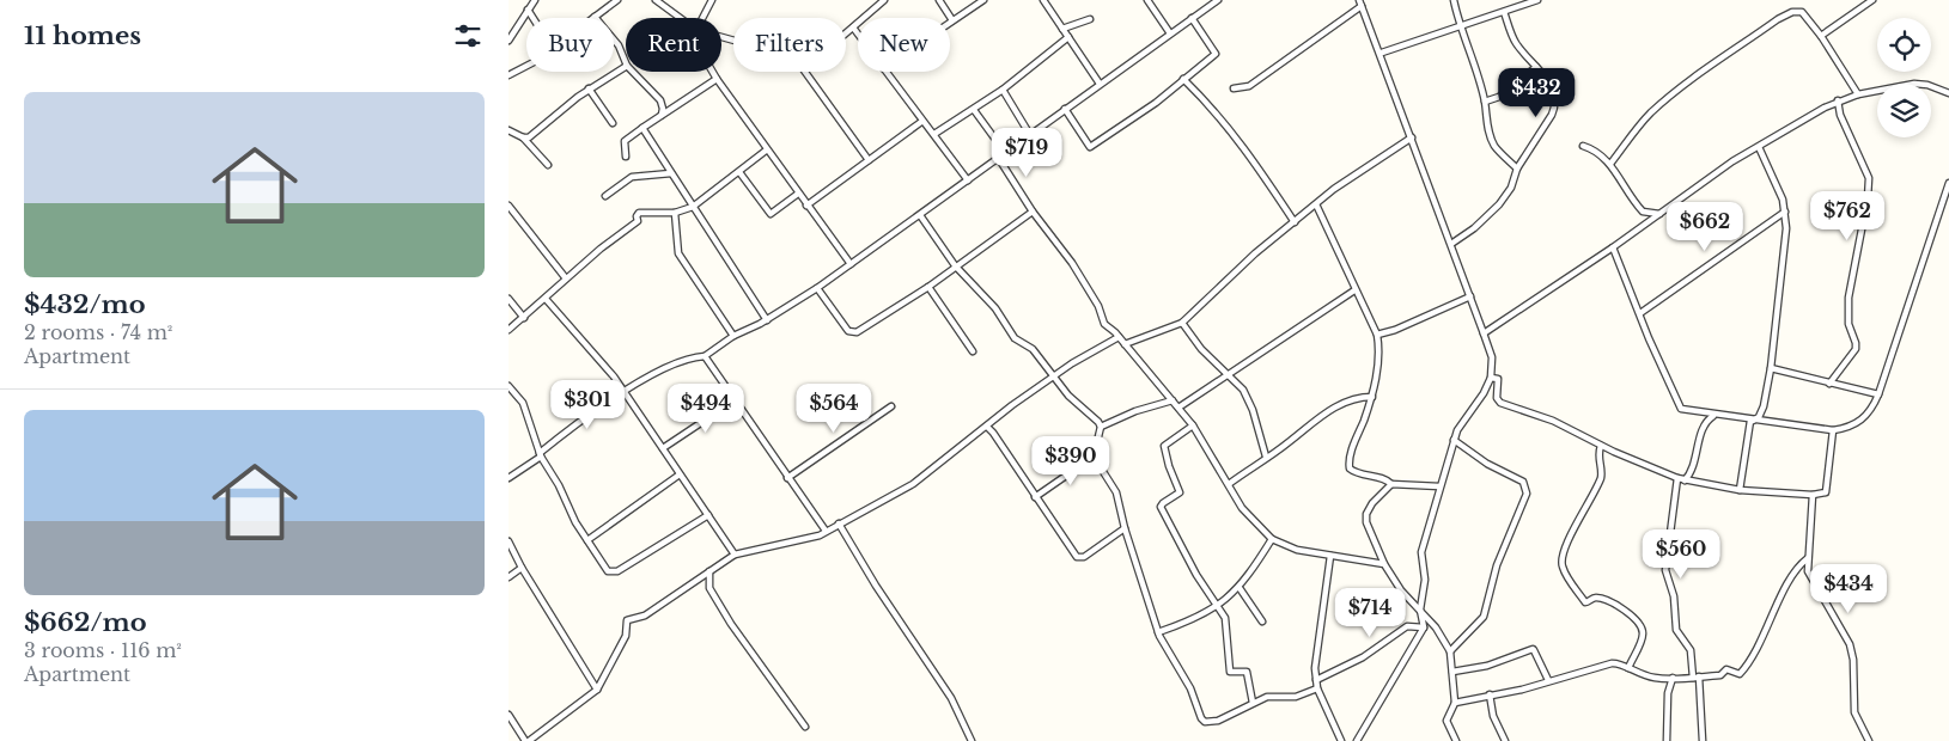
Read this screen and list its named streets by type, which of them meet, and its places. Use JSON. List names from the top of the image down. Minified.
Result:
{"page":{"heading":"11 homes","chip":["Buy","Rent","Filters","New"],"price":["$432","$719","$762","$662","$301","$494","$564","$390","$560","$434","$714"],"list":[{"name":"$432/mo","note":"2 rooms · 74 m² · Apartment"},{"name":"$662/mo","note":"3 rooms · 116 m² · Apartment"}]}}
